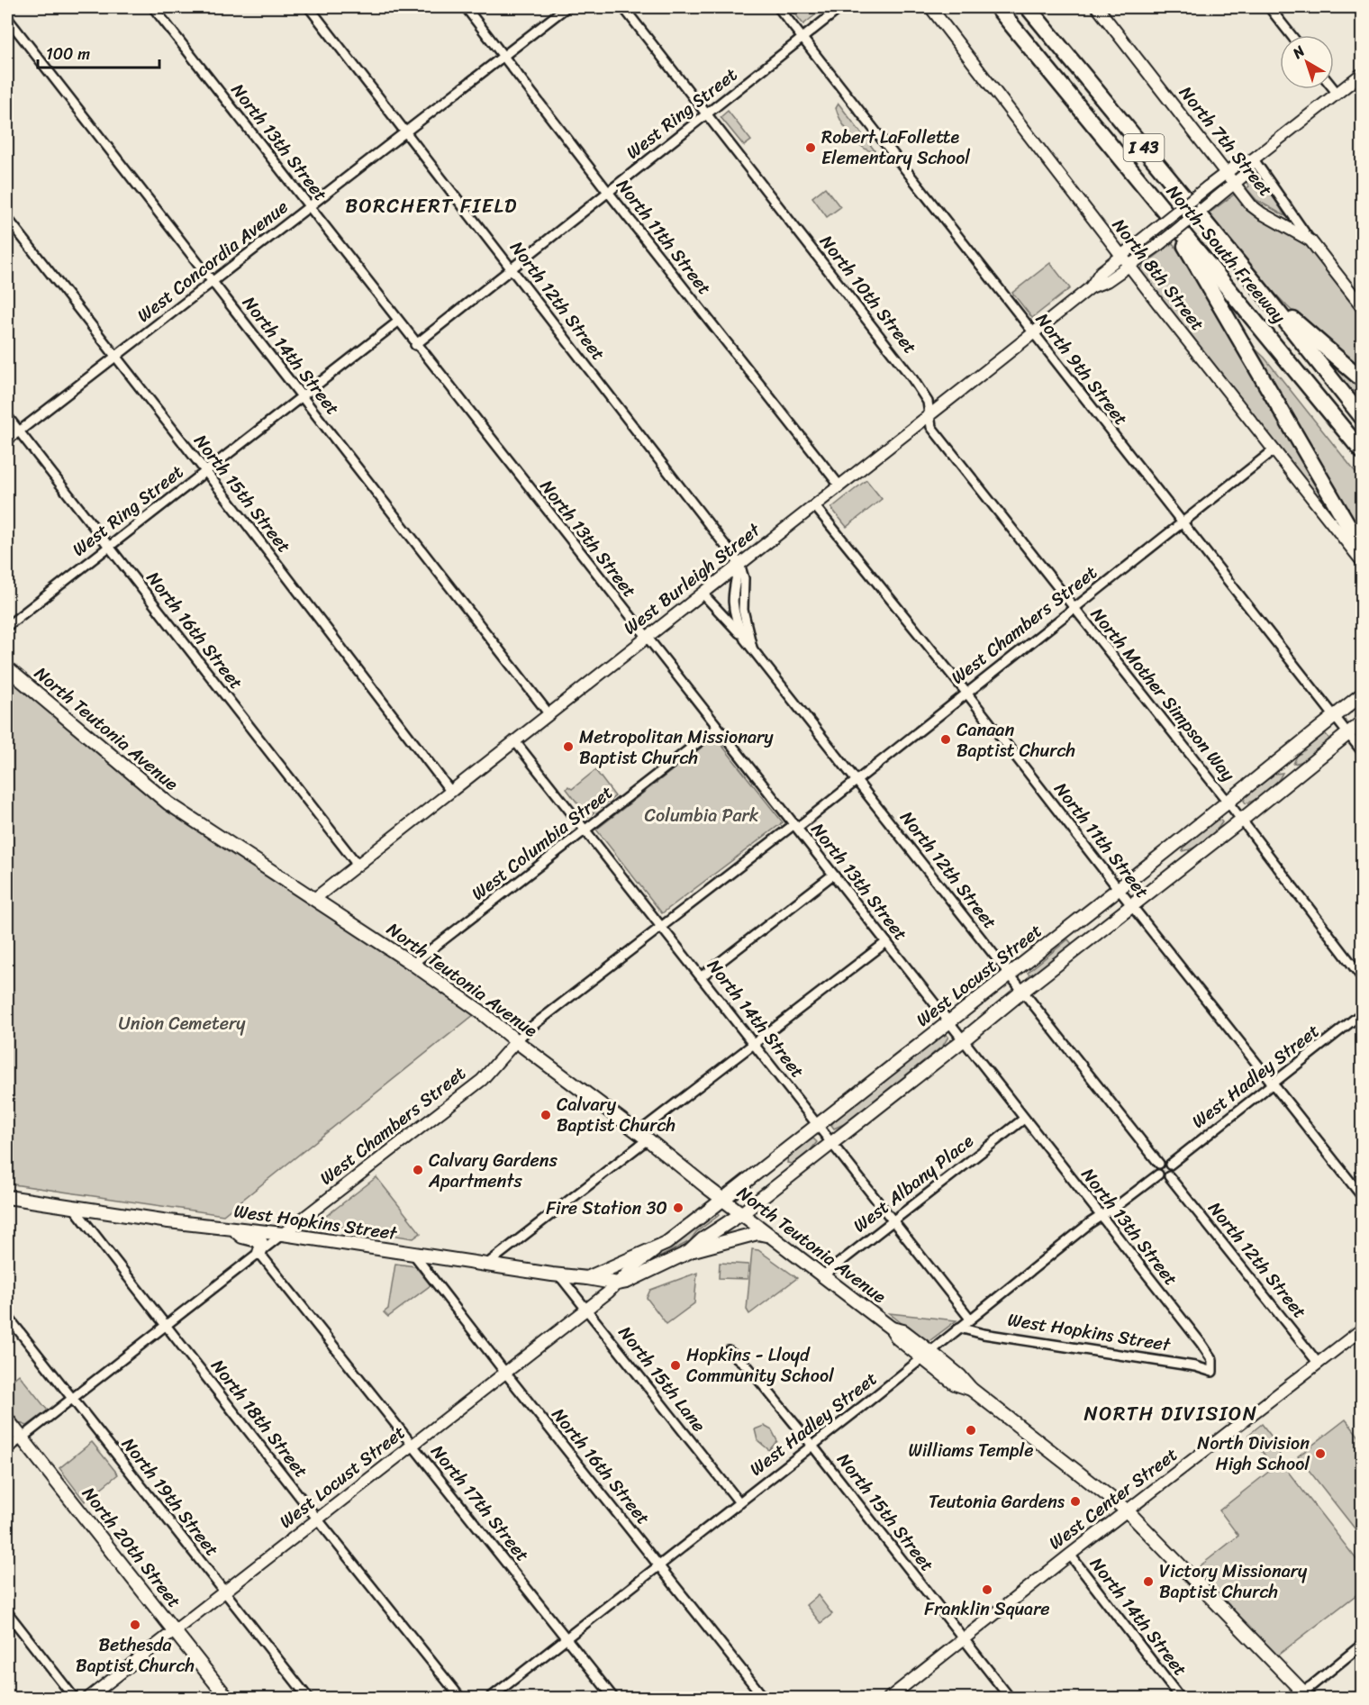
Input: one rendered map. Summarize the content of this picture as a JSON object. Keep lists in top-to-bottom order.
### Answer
{
  "streets": {
    "highway": ["I 43", "North-South Freeway"],
    "main road": [
      "North Teutonia Avenue",
      "West Locust Street",
      "West Hopkins Street",
      "North 20th Street"
    ],
    "street": [
      "West Ring Street",
      "North 7th Street",
      "North 13th Street",
      "North 11th Street",
      "West Concordia Avenue",
      "North 8th Street",
      "North 10th Street",
      "North 12th Street",
      "North 14th Street",
      "North 9th Street",
      "North 15th Street",
      "West Burleigh Street",
      "West Chambers Street",
      "North 16th Street",
      "North Mother Simpson Way",
      "West Columbia Street",
      "West Hadley Street",
      "West Albany Place",
      "North 15th Lane",
      "North 18th Street",
      "North 19th Street",
      "West Center Street",
      "North 17th Street"
    ]
  },
  "crossings": [
    ["West Ring Street", "North 13th Street"],
    ["West Ring Street", "North 11th Street"],
    ["West Ring Street", "North 10th Street"],
    ["West Ring Street", "North 12th Street"],
    ["West Ring Street", "North 14th Street"],
    ["West Ring Street", "North 9th Street"],
    ["West Ring Street", "North 15th Street"],
    ["West Ring Street", "North 16th Street"],
    ["North 7th Street", "West Burleigh Street"],
    ["North 13th Street", "West Concordia Avenue"],
    ["North 13th Street", "West Burleigh Street"],
    ["North 13th Street", "West Chambers Street"],
    ["North 13th Street", "West Columbia Street"],
    ["North 13th Street", "West Locust Street"],
    ["North 13th Street", "West Hadley Street"],
    ["North 13th Street", "West Albany Place"],
    ["North 13th Street", "West Hopkins Street"],
    ["North 11th Street", "West Concordia Avenue"],
    ["North 11th Street", "West Burleigh Street"],
    ["North 11th Street", "West Chambers Street"],
    ["North 11th Street", "West Locust Street"],
    ["North 11th Street", "West Hadley Street"],
    ["West Concordia Avenue", "North 12th Street"],
    ["West Concordia Avenue", "North 14th Street"],
    ["West Concordia Avenue", "North 15th Street"],
    ["West Concordia Avenue", "North 16th Street"],
    ["North 8th Street", "West Burleigh Street"],
    ["North 8th Street", "West Chambers Street"],
    ["North 10th Street", "West Burleigh Street"],
    ["North 10th Street", "West Chambers Street"],
    ["North 10th Street", "North Mother Simpson Way"],
    ["North 12th Street", "West Burleigh Street"],
    ["North 12th Street", "West Chambers Street"],
    ["North 12th Street", "West Locust Street"],
    ["North 12th Street", "West Hadley Street"],
    ["North 12th Street", "West Center Street"],
    ["North 14th Street", "West Burleigh Street"],
    ["North 14th Street", "West Chambers Street"],
    ["North 14th Street", "West Columbia Street"],
    ["North 14th Street", "West Locust Street"],
    ["North 14th Street", "West Hadley Street"],
    ["North 14th Street", "West Albany Place"],
    ["North 14th Street", "West Center Street"],
    ["North 9th Street", "West Burleigh Street"],
    ["North 9th Street", "West Chambers Street"],
    ["North 9th Street", "West Locust Street"],
    ["North 15th Street", "West Burleigh Street"],
    ["North 15th Street", "West Hadley Street"],
    ["North 15th Street", "West Center Street"],
    ["West Burleigh Street", "North 16th Street"],
    ["West Burleigh Street", "North Teutonia Avenue"],
    ["West Chambers Street", "North Mother Simpson Way"],
    ["West Chambers Street", "North Teutonia Avenue"],
    ["West Chambers Street", "West Hopkins Street"],
    ["West Chambers Street", "North 18th Street"],
    ["West Chambers Street", "North 19th Street"],
    ["West Chambers Street", "North 17th Street"],
    ["West Chambers Street", "North 20th Street"],
    ["North 16th Street", "West Locust Street"],
    ["North 16th Street", "West Hadley Street"],
    ["North 16th Street", "West Hopkins Street"],
    ["North Mother Simpson Way", "West Locust Street"],
    ["North Teutonia Avenue", "West Columbia Street"],
    ["North Teutonia Avenue", "West Locust Street"],
    ["North Teutonia Avenue", "West Hadley Street"],
    ["North Teutonia Avenue", "West Albany Place"],
    ["North Teutonia Avenue", "West Center Street"],
    ["West Locust Street", "West Hopkins Street"],
    ["West Locust Street", "North 15th Lane"],
    ["West Locust Street", "North 18th Street"],
    ["West Locust Street", "North 19th Street"],
    ["West Locust Street", "North 17th Street"],
    ["West Locust Street", "North 20th Street"],
    ["West Hadley Street", "West Hopkins Street"],
    ["West Hadley Street", "North 15th Lane"],
    ["West Hadley Street", "North 17th Street"],
    ["West Hopkins Street", "North 15th Lane"],
    ["West Hopkins Street", "North 18th Street"]
  ],
  "districts": ["BORCHERT FIELD", "NORTH DIVISION"],
  "parks": ["Columbia Park", "Union Cemetery"],
  "places": [
    "Robert LaFollette Elementary School",
    "Canaan Baptist Church",
    "Metropolitan Missionary Baptist Church",
    "Calvary Baptist Church",
    "Calvary Gardens Apartments",
    "Fire Station 30",
    "Hopkins - Lloyd Community School",
    "Williams Temple",
    "North Division High School",
    "Teutonia Gardens",
    "Victory Missionary Baptist Church",
    "Franklin Square",
    "Bethesda Baptist Church"
  ],
  "scale_bar": "100 m",
  "north": "top left"
}
